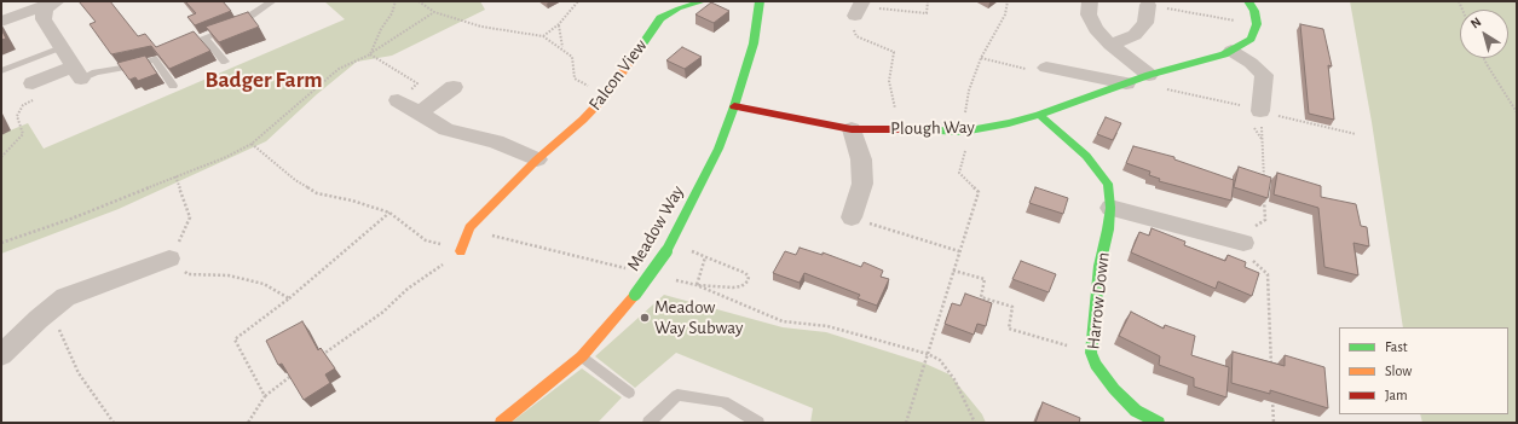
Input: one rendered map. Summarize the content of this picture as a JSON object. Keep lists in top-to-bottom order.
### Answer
{
  "streets": {
    "street": [
      "Falcon View",
      "Plough Way",
      "Meadow Way",
      "Harrow Down"
    ]
  },
  "crossings": [
    ["Plough Way", "Meadow Way"],
    ["Plough Way", "Harrow Down"]
  ],
  "districts": ["Badger Farm"],
  "places": ["Meadow Way Subway"],
  "legend": ["Fast", "Slow", "Jam"],
  "north": "top left"
}
